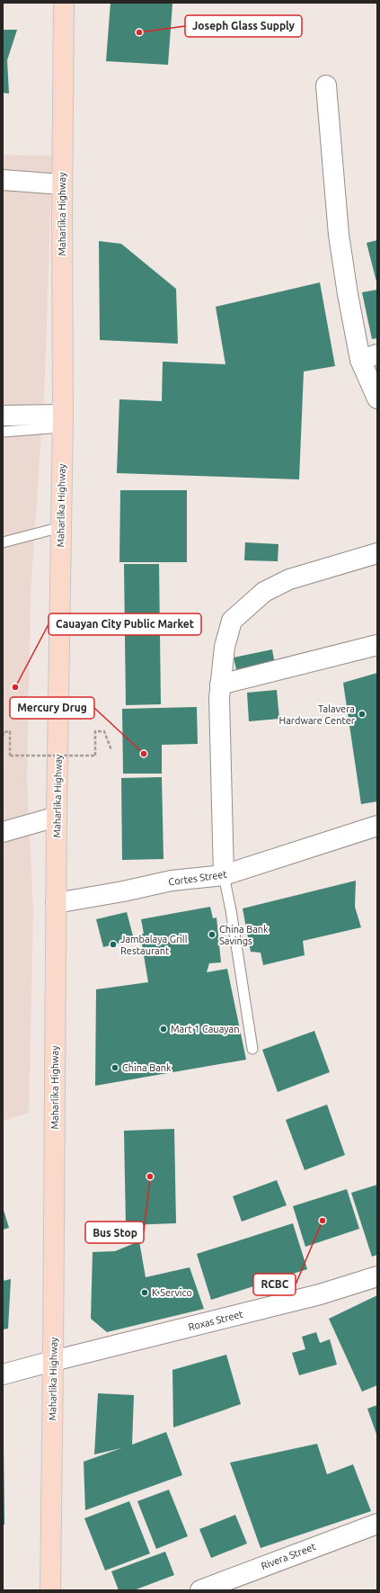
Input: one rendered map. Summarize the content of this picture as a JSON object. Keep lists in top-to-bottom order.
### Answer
{
  "streets": {
    "main road": ["Maharlika Highway"],
    "street": ["Cortes Street", "Roxas Street", "Rivera Street"]
  },
  "crossings": [
    ["Maharlika Highway", "Cortes Street"],
    ["Maharlika Highway", "Roxas Street"]
  ],
  "places": [
    "Joseph Glass Supply",
    "Cauayan City Public Market",
    "Talavera Hardware Center",
    "Mercury Drug",
    "China Bank Savings",
    "Jambalaya Grill Restaurant",
    "Mart 1 Cauayan",
    "China Bank",
    "Bus Stop",
    "RCBC",
    "K Servico"
  ]
}
